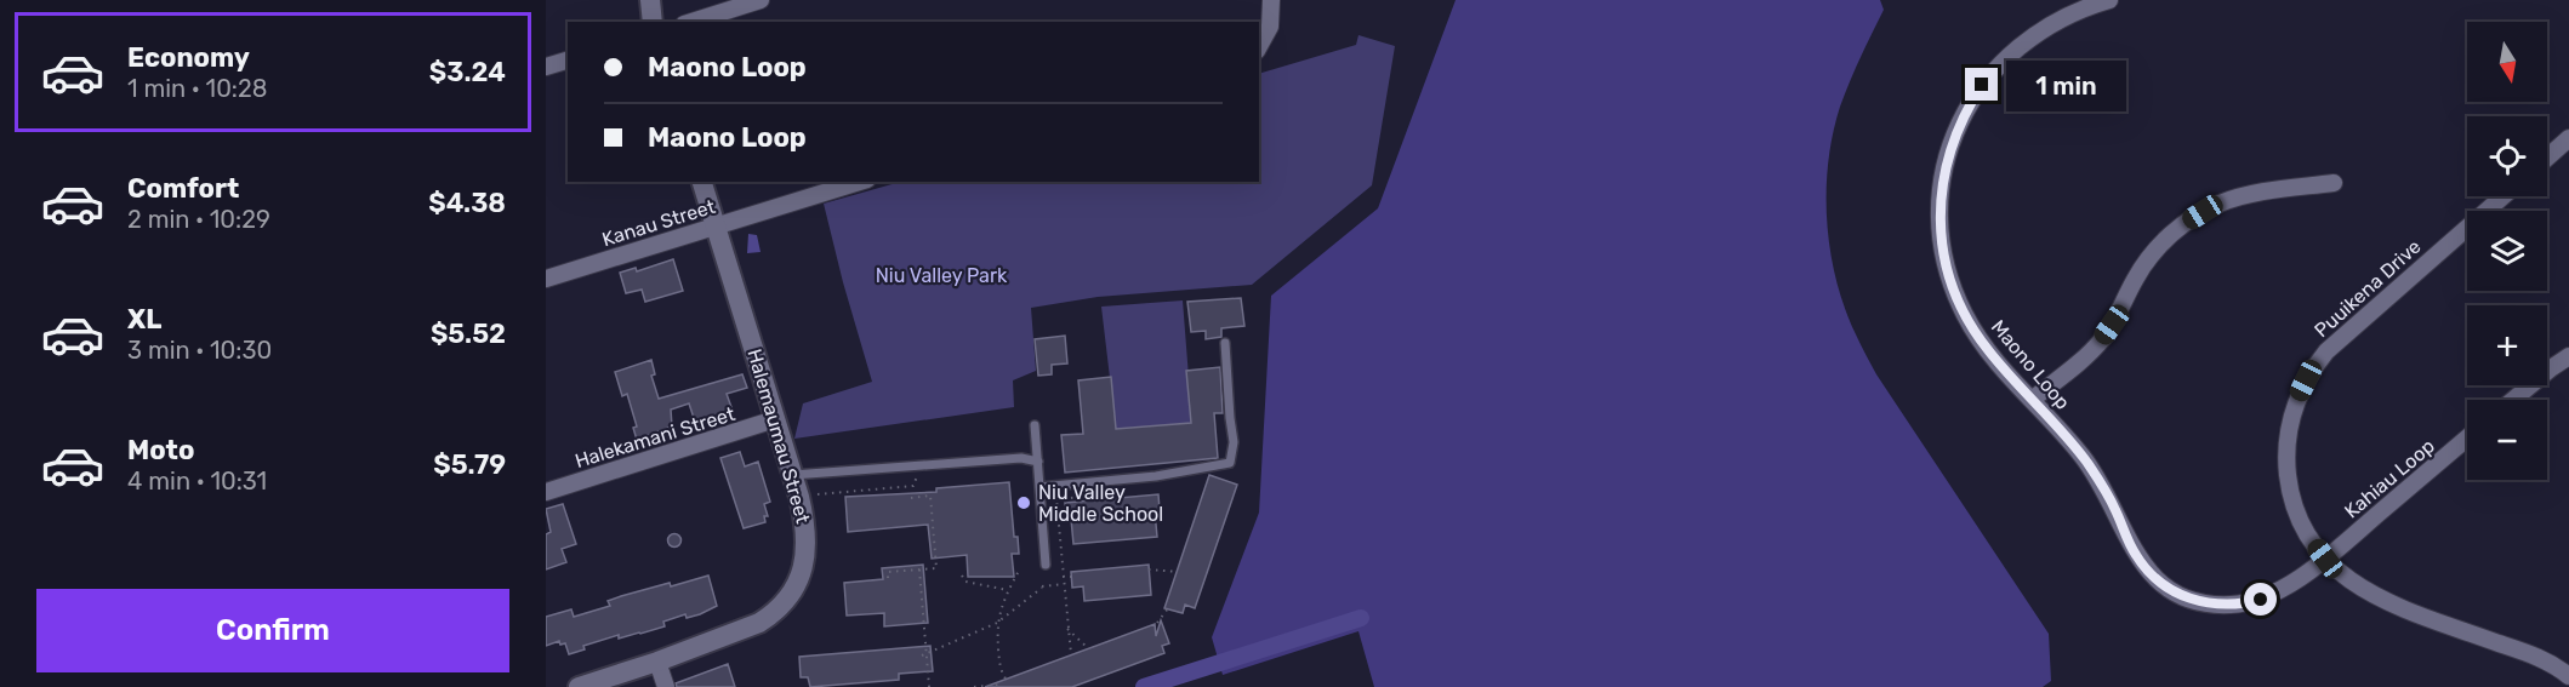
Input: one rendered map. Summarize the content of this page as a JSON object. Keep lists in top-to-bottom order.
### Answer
{
  "streets": {
    "street": [
      "Kanau Street",
      "Puuikena Drive",
      "Maono Loop",
      "Halemaumau Street",
      "Halekamani Street",
      "Kahiau Loop"
    ]
  },
  "crossings": [
    ["Kanau Street", "Halemaumau Street"],
    ["Puuikena Drive", "Maono Loop"],
    ["Puuikena Drive", "Kahiau Loop"],
    ["Maono Loop", "Kahiau Loop"],
    ["Halemaumau Street", "Halekamani Street"]
  ],
  "parks": ["Niu Valley Park"],
  "places": ["Niu Valley Middle School"],
  "north": "bottom",
  "page": {
    "list": [
      {
        "name": "Economy",
        "note": "1 min · 10:28",
        "value": "$3.24"
      },
      {
        "name": "Comfort",
        "note": "2 min · 10:29",
        "value": "$4.38"
      },
      {
        "name": "XL",
        "note": "3 min · 10:30",
        "value": "$5.52"
      },
      {
        "name": "Moto",
        "note": "4 min · 10:31",
        "value": "$5.79"
      }
    ],
    "map_buttons": ["+", "−"],
    "banner": ["Maono Loop", "Maono Loop"],
    "bubble": "1 min",
    "buttons": "Confirm"
  }
}
